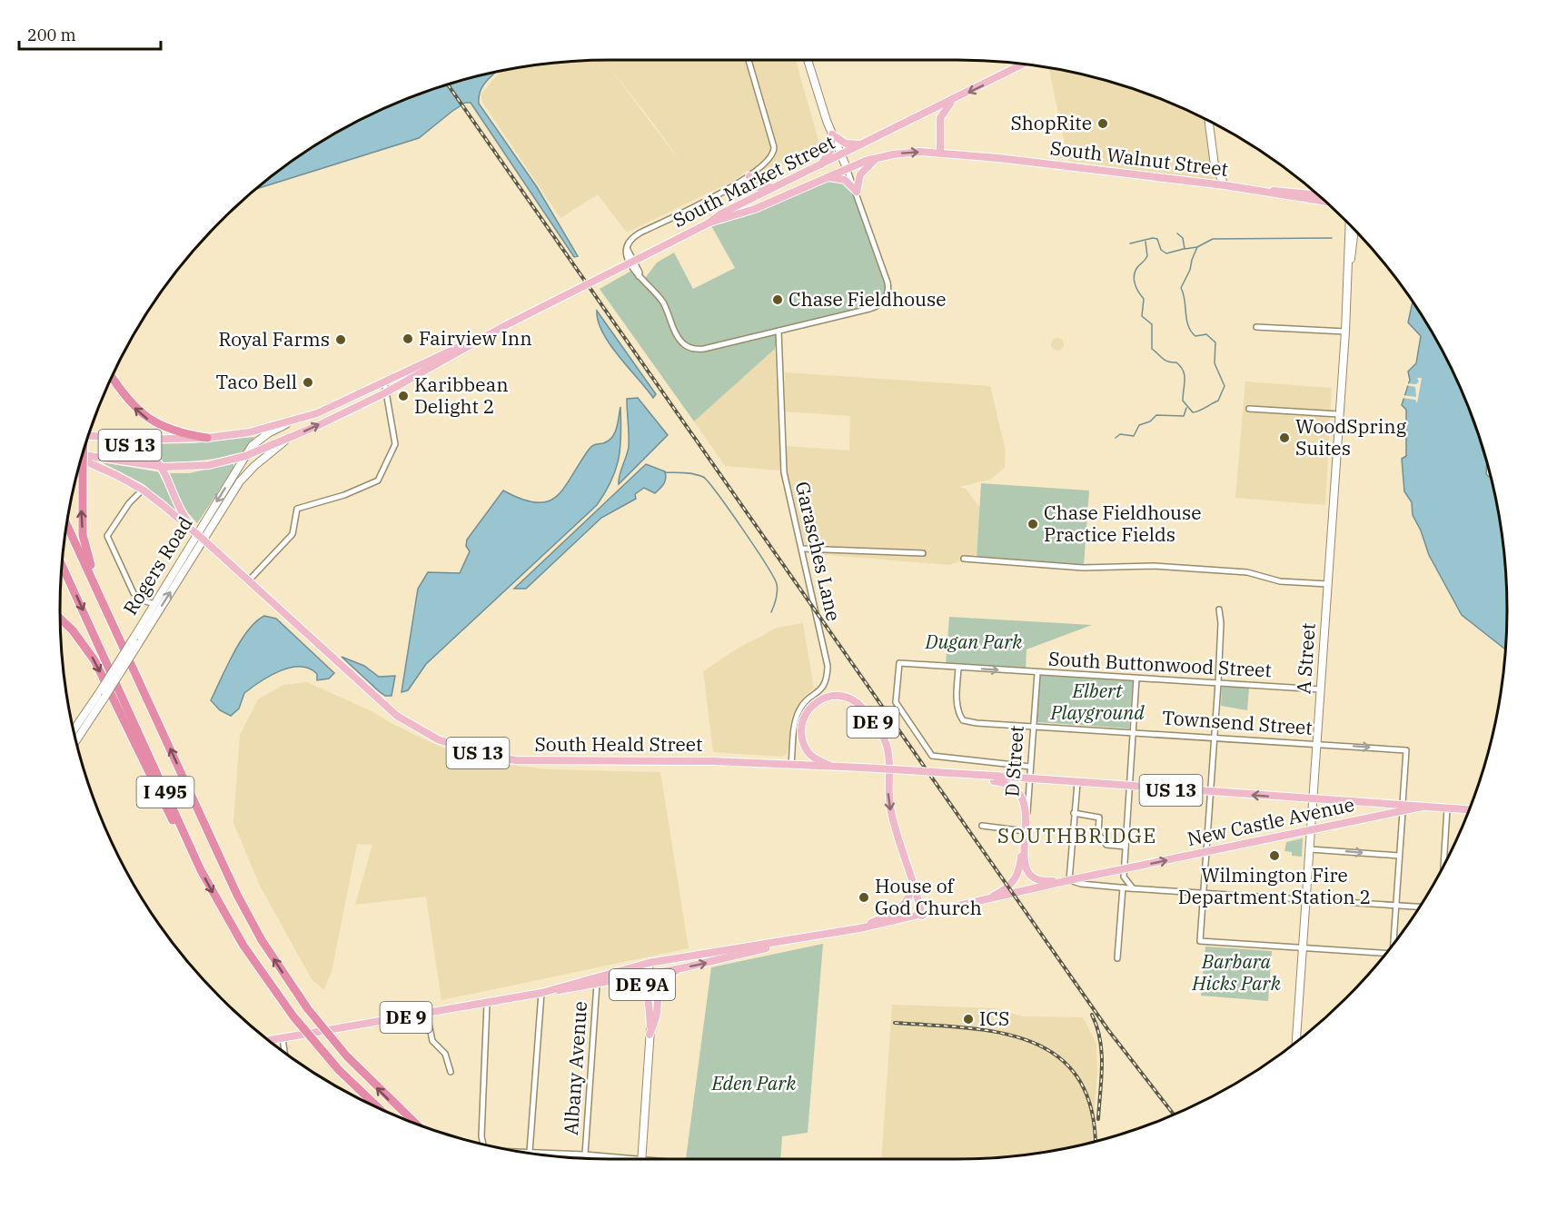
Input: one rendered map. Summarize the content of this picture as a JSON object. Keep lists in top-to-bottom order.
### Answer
{
  "streets": {
    "highway": ["I 495"],
    "main road": [
      "South Walnut Street",
      "South Market Street",
      "US 13",
      "DE 9",
      "South Heald Street",
      "D Street",
      "New Castle Avenue",
      "DE 9A"
    ],
    "street": [
      "Garasches Lane",
      "Rogers Road",
      "A Street",
      "South Buttonwood Street",
      "Townsend Street",
      "Albany Avenue"
    ]
  },
  "crossings": [
    ["South Walnut Street", "South Market Street"],
    ["South Market Street", "Garasches Lane"],
    ["South Market Street", "Rogers Road"],
    ["South Market Street", "South Heald Street"],
    ["Garasches Lane", "South Heald Street"],
    ["Rogers Road", "South Heald Street"],
    ["A Street", "South Buttonwood Street"],
    ["A Street", "Townsend Street"],
    ["A Street", "South Heald Street"],
    ["A Street", "New Castle Avenue"],
    ["South Buttonwood Street", "Townsend Street"],
    ["South Buttonwood Street", "D Street"],
    ["DE 9", "South Heald Street"],
    ["DE 9", "New Castle Avenue"],
    ["Townsend Street", "South Heald Street"],
    ["Townsend Street", "D Street"],
    ["Townsend Street", "New Castle Avenue"],
    ["South Heald Street", "D Street"],
    ["South Heald Street", "New Castle Avenue"],
    ["D Street", "New Castle Avenue"],
    ["New Castle Avenue", "DE 9A"],
    ["New Castle Avenue", "Albany Avenue"],
    ["DE 9A", "Albany Avenue"]
  ],
  "districts": ["SOUTHBRIDGE"],
  "parks": [
    "Dugan Park",
    "Elbert Playground",
    "Barbara Hicks Park",
    "Eden Park"
  ],
  "places": [
    "ShopRite",
    "Chase Fieldhouse",
    "Fairview Inn",
    "Royal Farms",
    "Taco Bell",
    "Karibbean Delight 2",
    "WoodSpring Suites",
    "Chase Fieldhouse Practice Fields",
    "Wilmington Fire Department Station 2",
    "House of God Church",
    "ICS"
  ],
  "scale_bar": "200 m"
}
